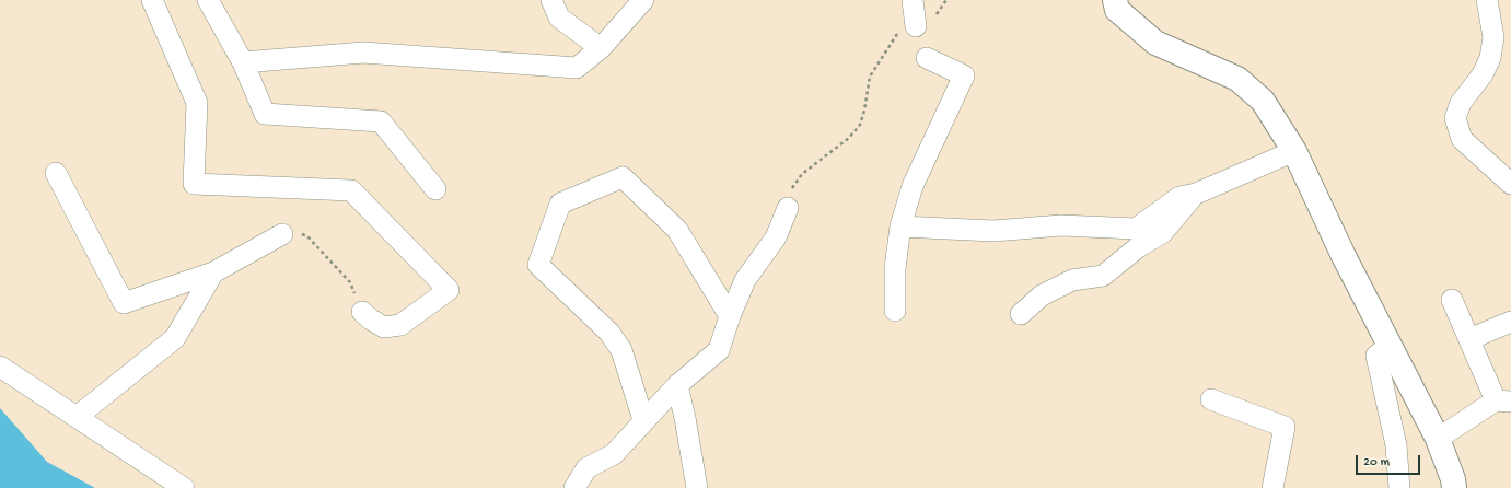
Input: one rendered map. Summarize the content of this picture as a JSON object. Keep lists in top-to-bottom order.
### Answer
{
  "scale_bar": "20 m"
}
